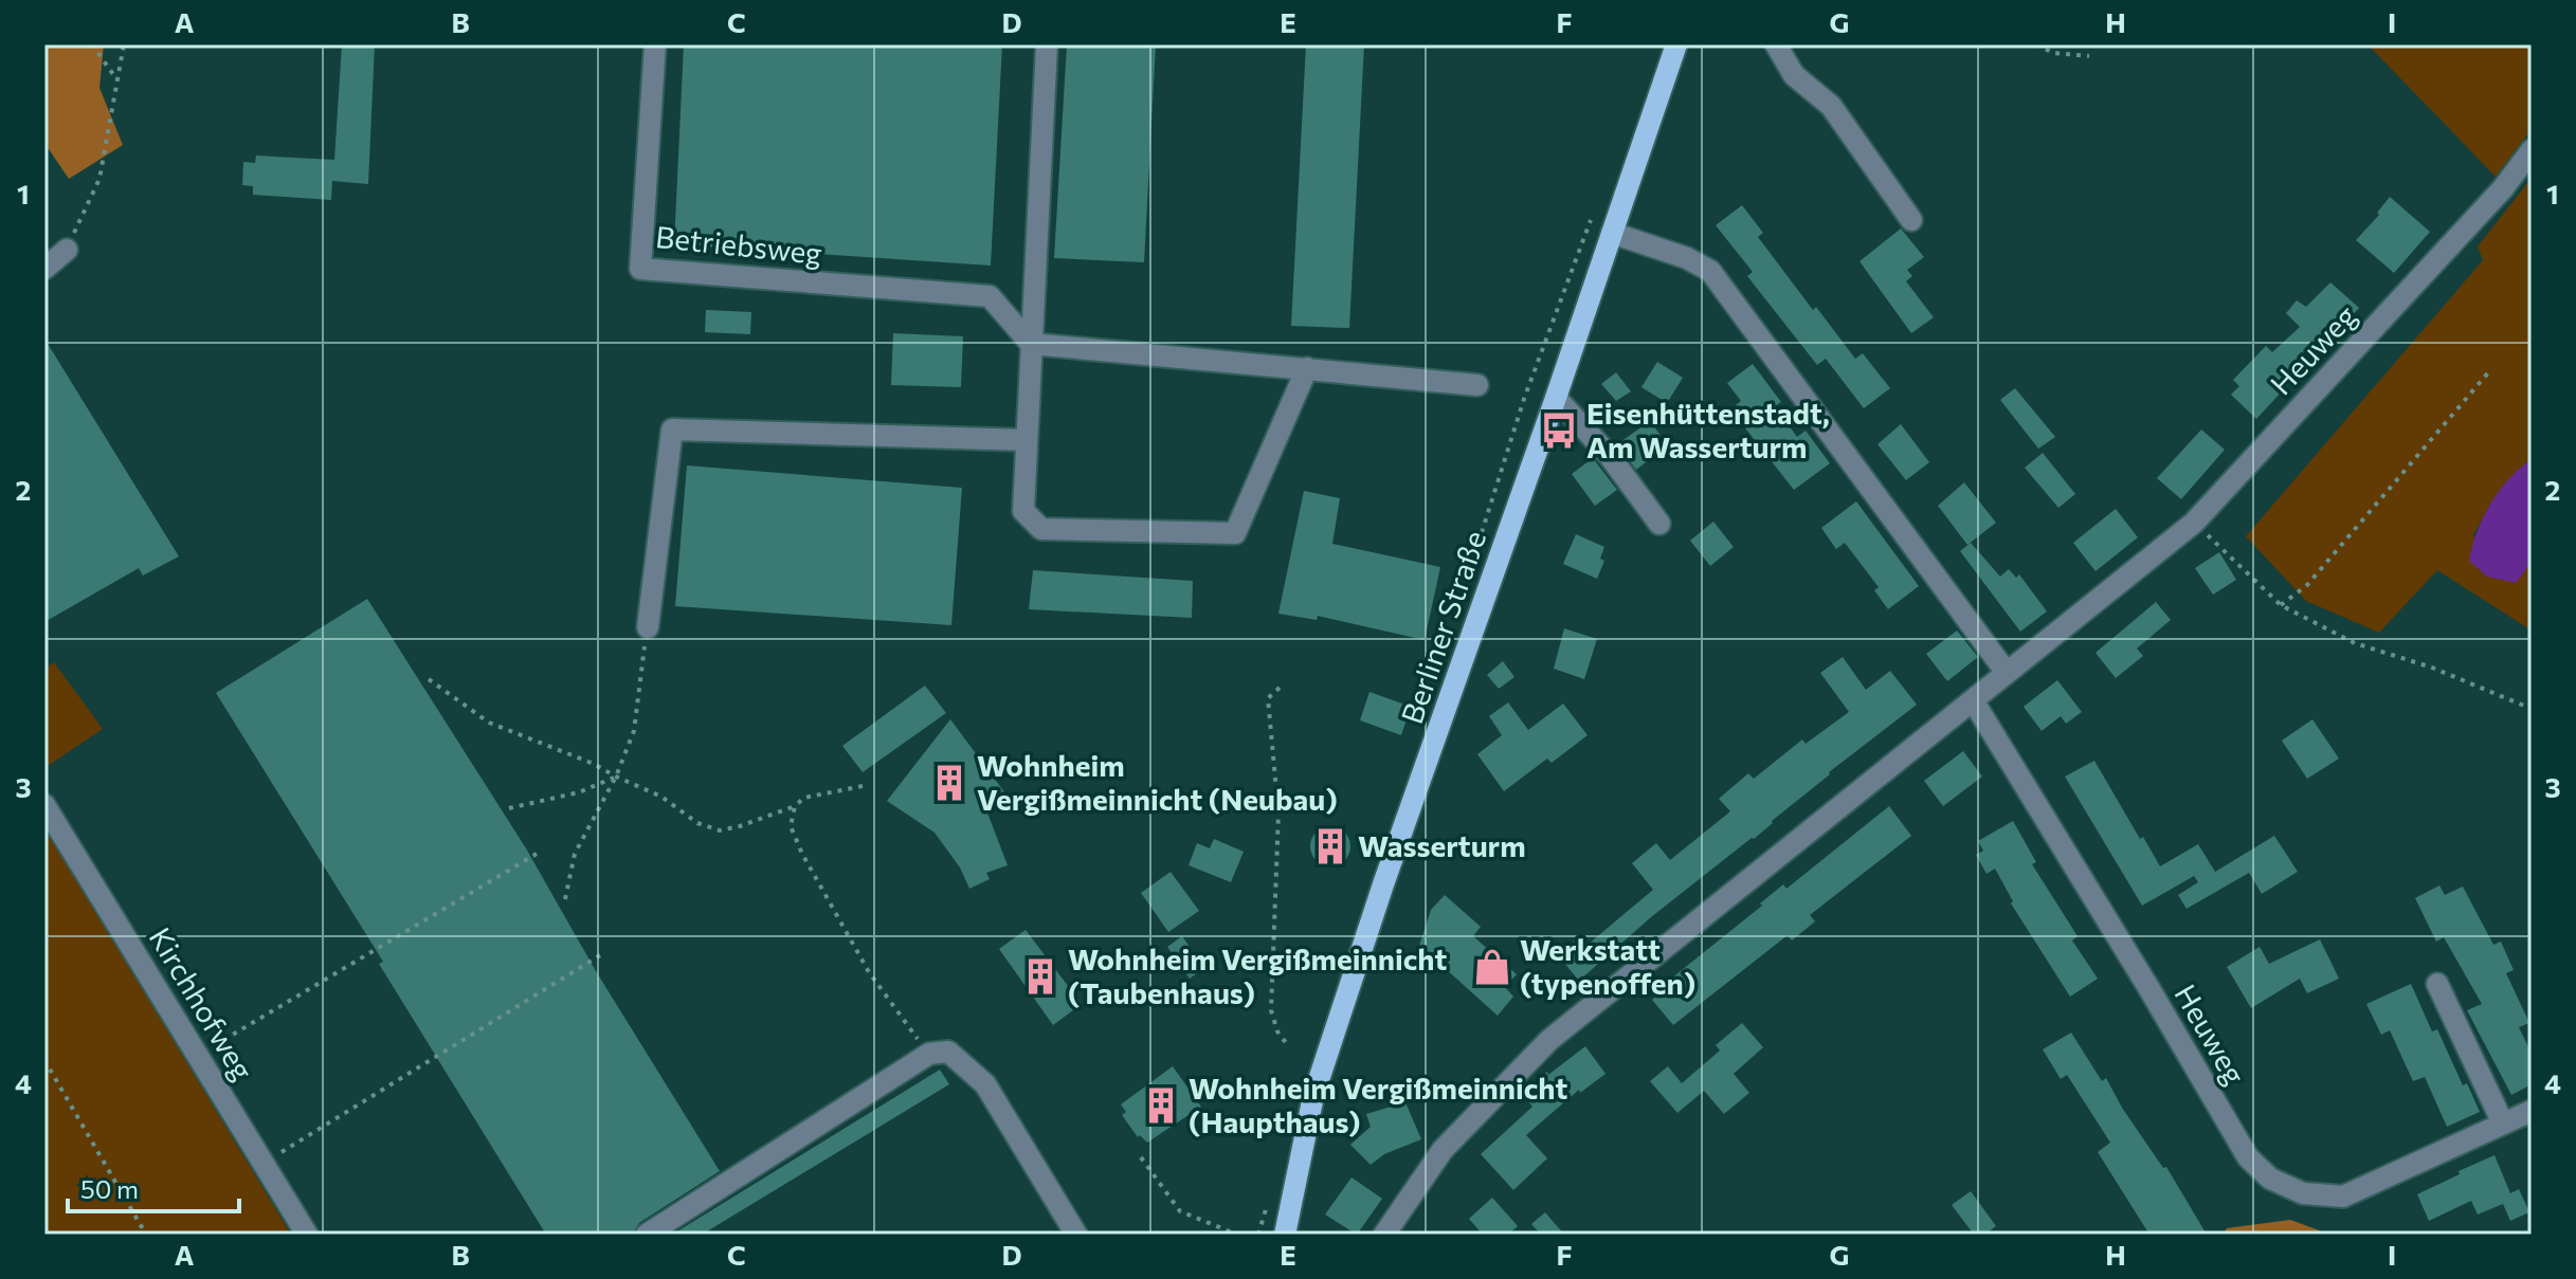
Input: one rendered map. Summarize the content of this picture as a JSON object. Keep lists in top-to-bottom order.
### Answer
{
  "streets": {
    "main road": ["Berliner Straße"],
    "street": ["Betriebsweg", "Heuweg", "Kirchhofweg"]
  },
  "places": {
    "bus stop": ["Eisenhüttenstadt, Am Wasserturm"],
    "building": [
      "Wohnheim Vergißmeinnicht (Neubau)",
      "Wasserturm",
      "Wohnheim Vergißmeinnicht (Taubenhaus)",
      "Wohnheim Vergißmeinnicht (Haupthaus)"
    ],
    "shop": ["Werkstatt (typenoffen)"]
  },
  "scale_bar": "50 m",
  "grid": {
    "columns": [
      "A",
      "B",
      "C",
      "D",
      "E",
      "F",
      "G",
      "H",
      "I"
    ],
    "rows": [
      "1",
      "2",
      "3",
      "4"
    ]
  }
}
